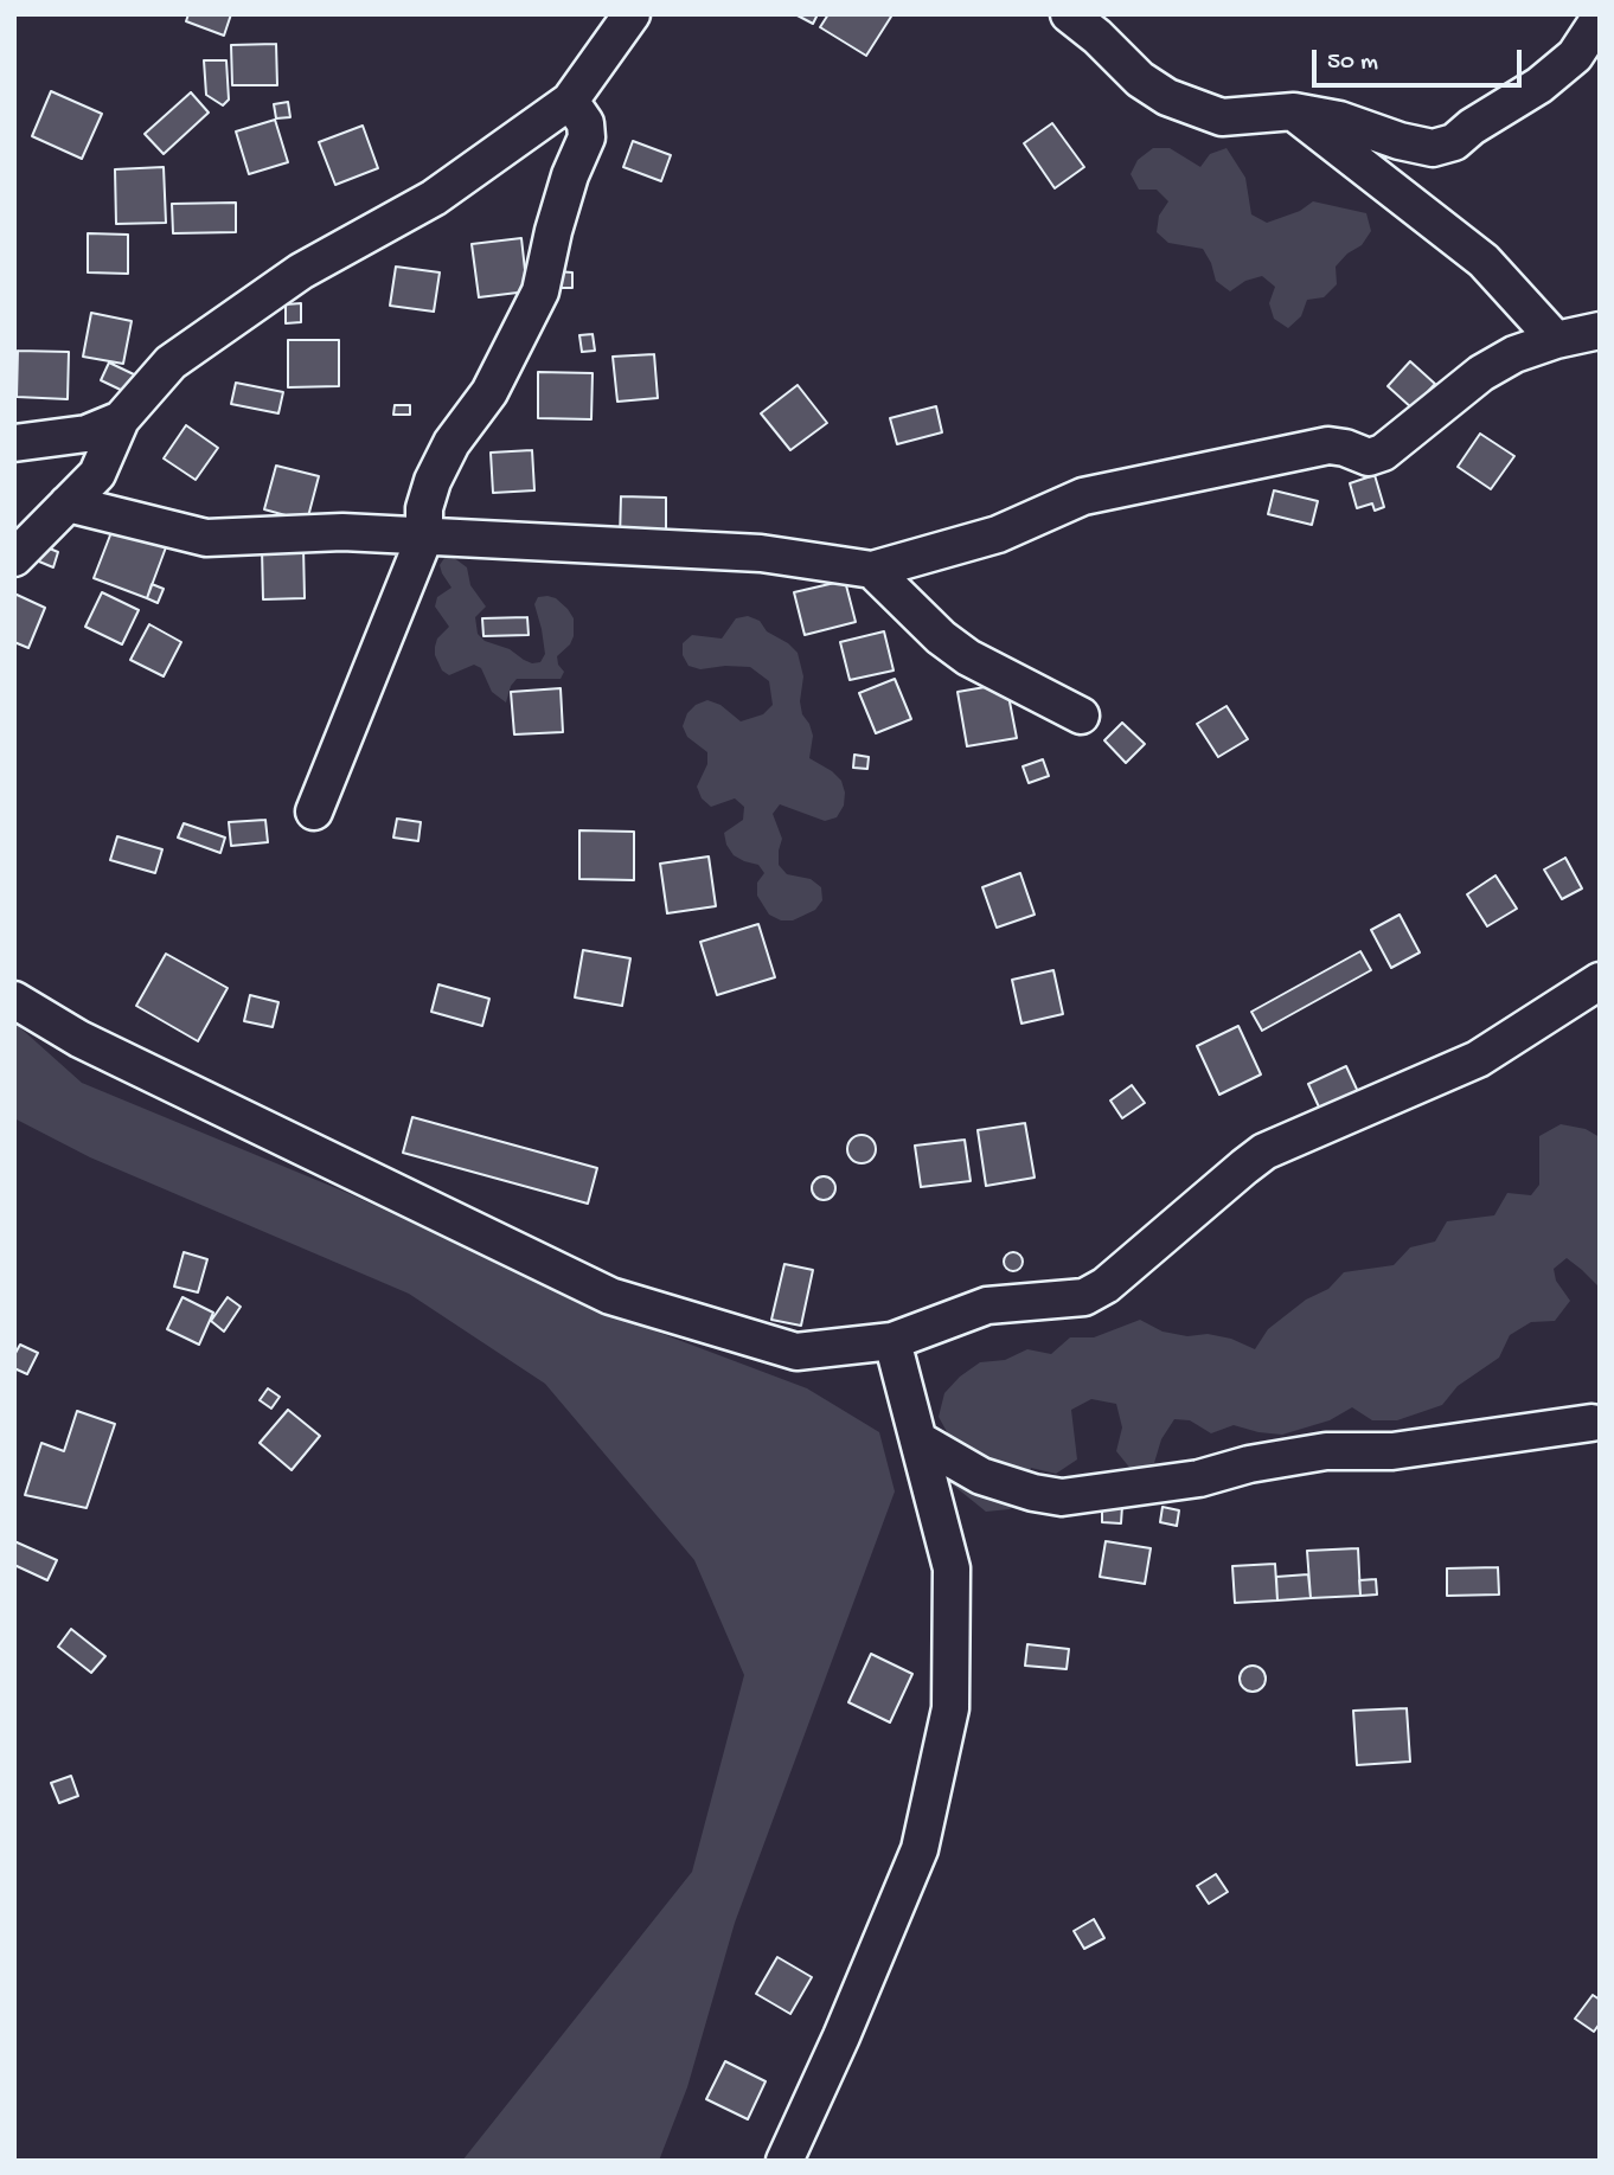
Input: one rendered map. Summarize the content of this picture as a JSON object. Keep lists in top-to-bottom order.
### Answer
{
  "scale_bar": "50 m"
}
